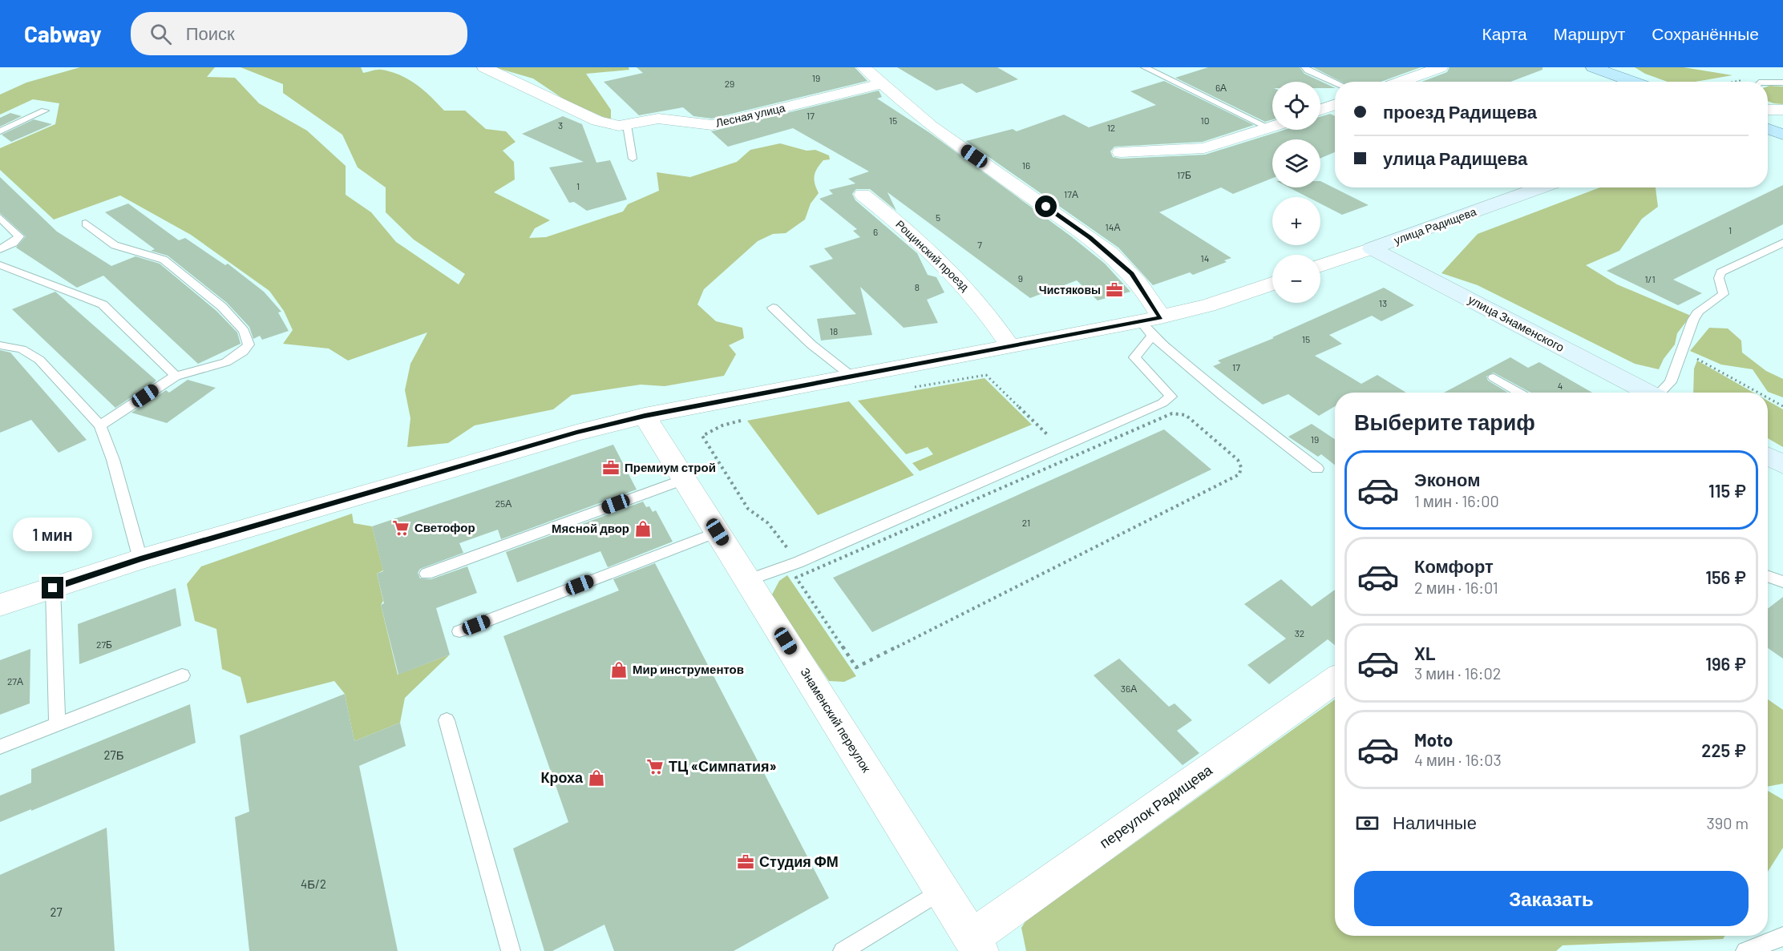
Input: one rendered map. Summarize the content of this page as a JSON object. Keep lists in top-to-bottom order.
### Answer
{
  "streets": {
    "main road": ["улица Радищева", "улица Знаменского"],
    "street": [
      "Лесная улица",
      "Рощинский проезд",
      "Знаменский переулок",
      "переулок Радищева"
    ]
  },
  "crossings": [
    ["улица Радищева", "улица Знаменского"],
    ["Знаменский переулок", "переулок Радищева"]
  ],
  "places": {
    "office": ["Чистяковы", "Премиум строй", "Студия ФМ"],
    "supermarket": ["Светофор", "ТЦ «Симпатия»"],
    "shop": ["Мясной двор", "Мир инструментов", "Кроха"]
  },
  "house_numbers": [
    "19",
    "29",
    "6А",
    "17",
    "15",
    "10",
    "3",
    "12",
    "16",
    "17Б",
    "1",
    "17А",
    "5",
    "14А",
    "1",
    "6",
    "7",
    "14",
    "9",
    "1/1",
    "8",
    "13",
    "18",
    "15",
    "17",
    "4",
    "19",
    "25А",
    "21",
    "32",
    "27Б",
    "27А",
    "36А",
    "27Б",
    "4Б/2",
    "27"
  ],
  "page": {
    "header": "Cabway",
    "search": "Поиск",
    "nav": ["Карта", "Маршрут", "Сохранённые"],
    "map_buttons": ["+", "−"],
    "banner": ["проезд Радищева", "улица Радищева"],
    "heading": "Выберите тариф",
    "list": [
      {
        "name": "Эконом",
        "note": "1 мин · 16:00",
        "value": "115 ₽"
      },
      {
        "name": "Комфорт",
        "note": "2 мин · 16:01",
        "value": "156 ₽"
      },
      {
        "name": "XL",
        "note": "3 мин · 16:02",
        "value": "196 ₽"
      },
      {
        "name": "Moto",
        "note": "4 мин · 16:03",
        "value": "225 ₽"
      }
    ],
    "bubble": "1 мин",
    "pay": ["Наличные", "390 m"],
    "buttons": "Заказать"
  }
}
